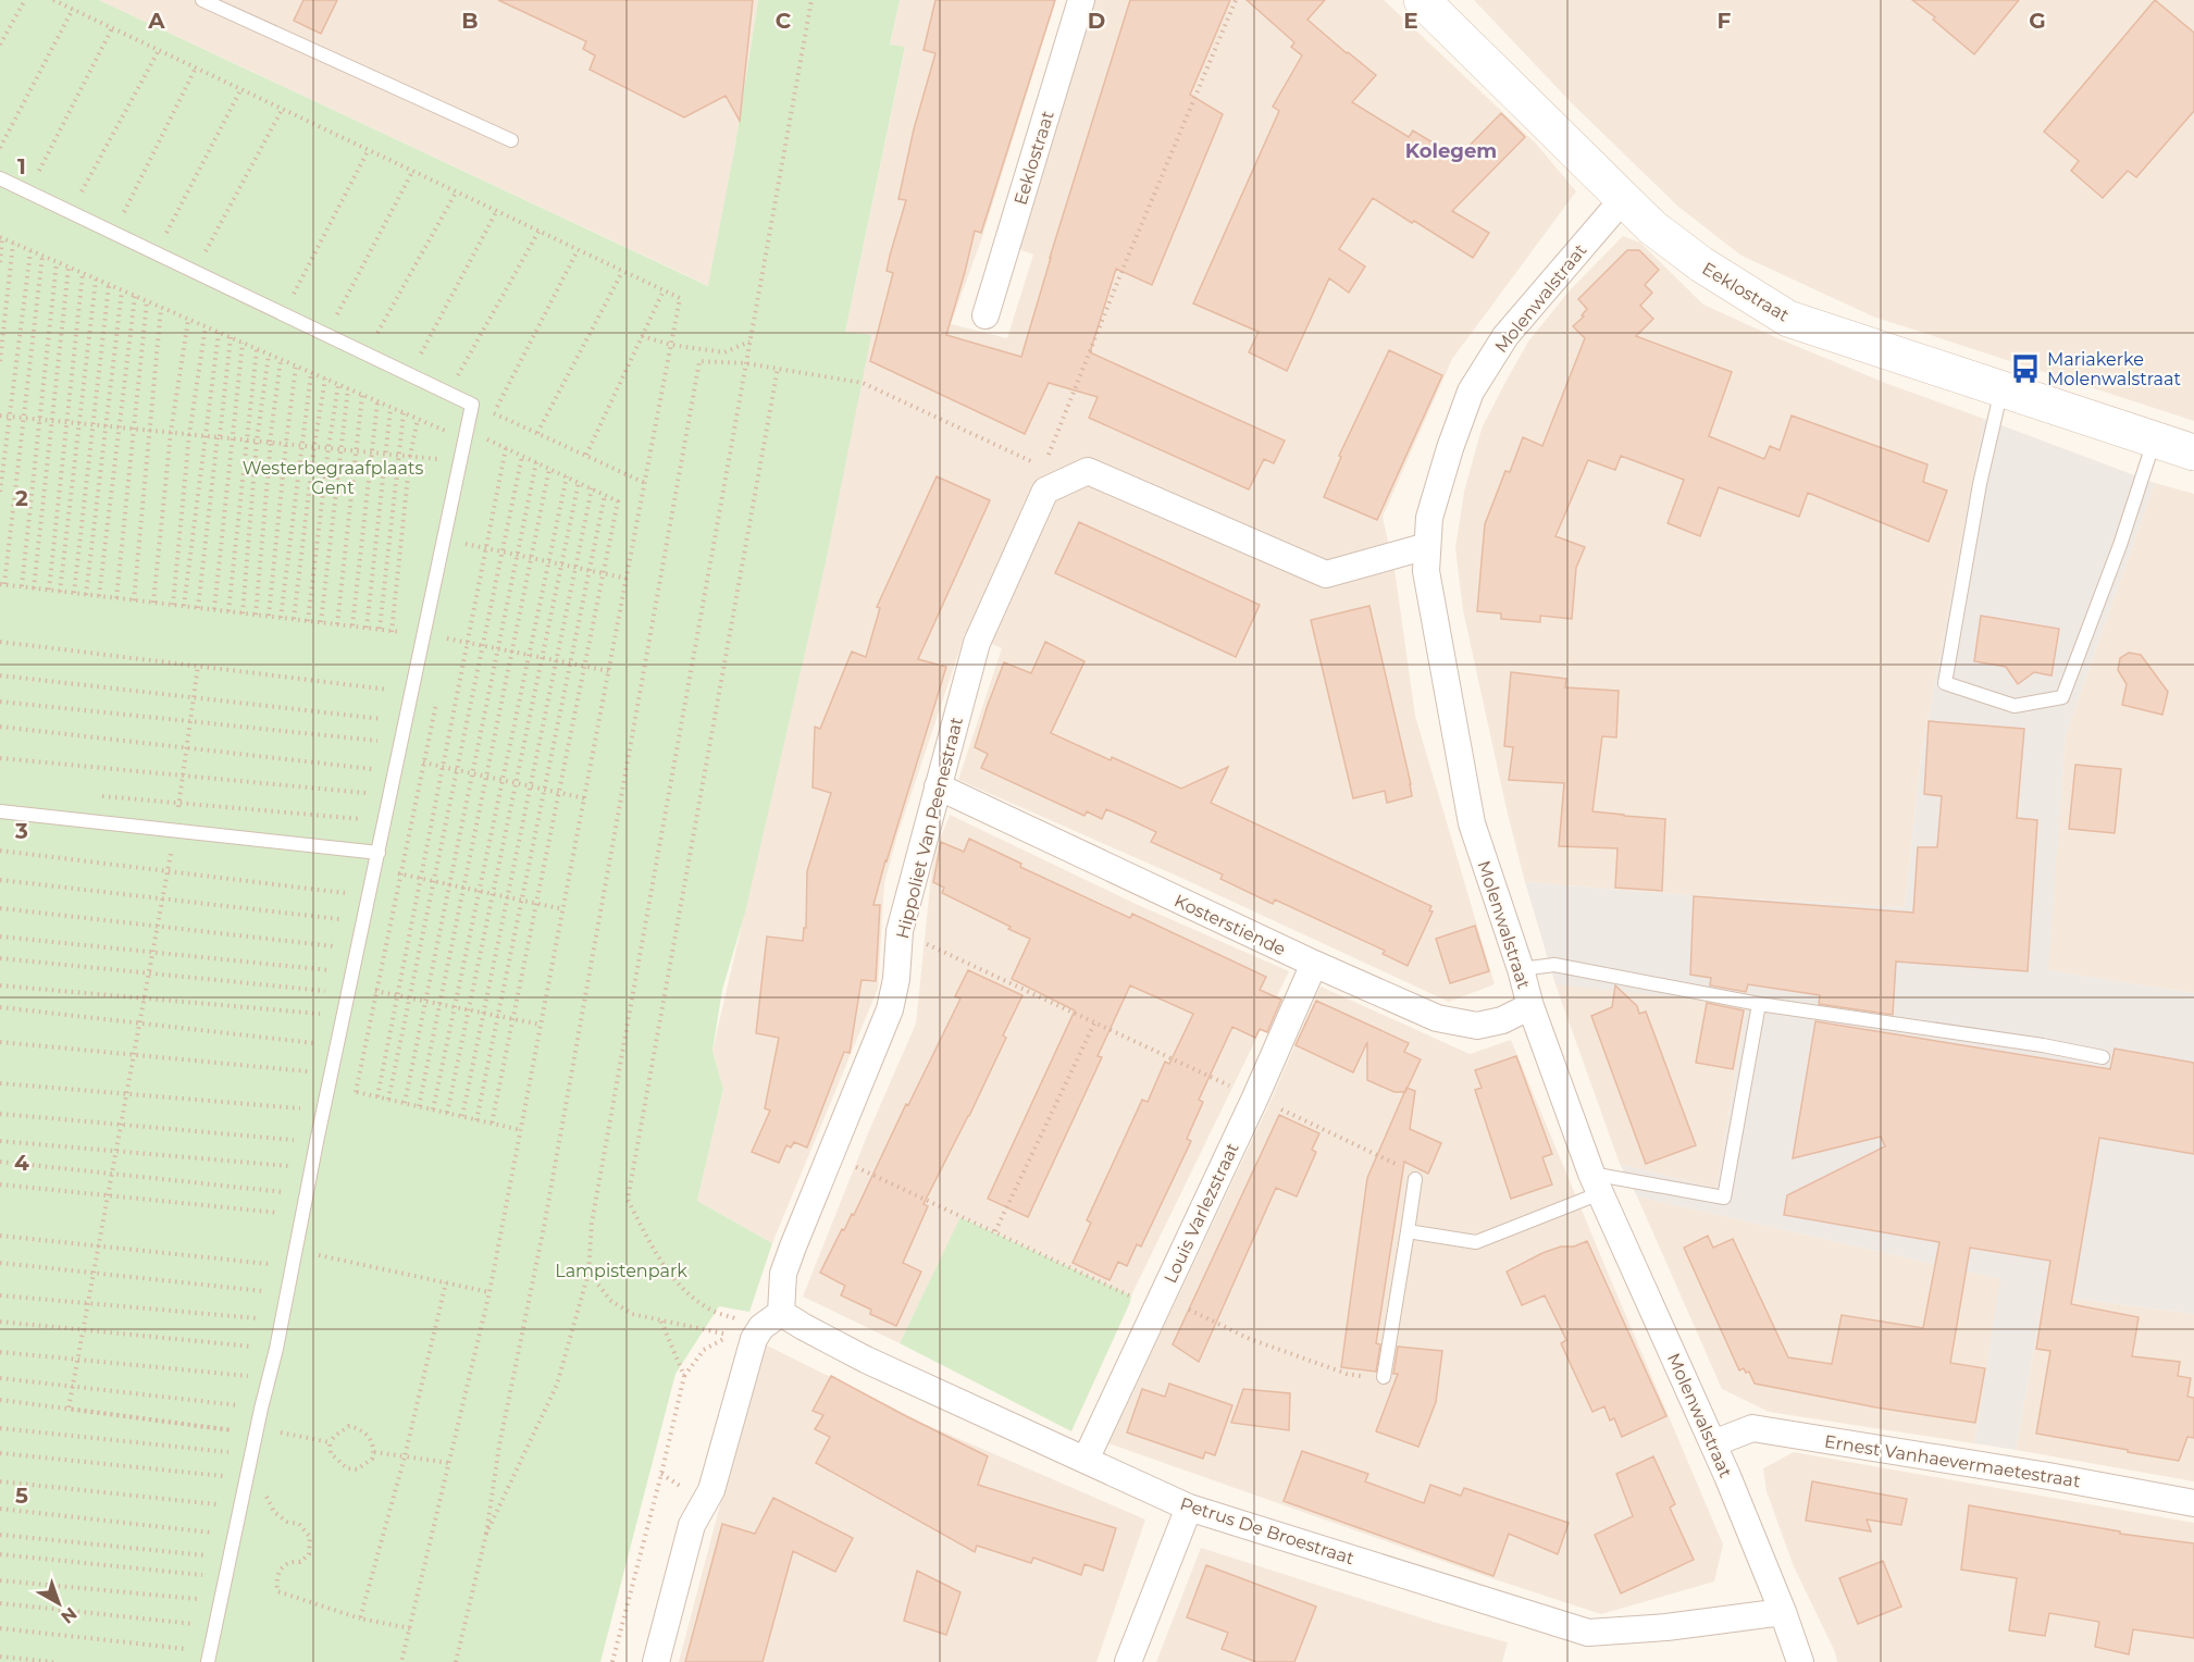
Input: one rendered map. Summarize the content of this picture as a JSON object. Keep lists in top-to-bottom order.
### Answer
{
  "streets": {
    "street": [
      "Eeklostraat",
      "Molenwalstraat",
      "Hippoliet Van Peenestraat",
      "Kosterstiende",
      "Louis Varlezstraat",
      "Ernest Vanhaevermaetestraat",
      "Petrus De Broestraat"
    ]
  },
  "crossings": [
    ["Eeklostraat", "Molenwalstraat"],
    ["Molenwalstraat", "Hippoliet Van Peenestraat"],
    ["Molenwalstraat", "Kosterstiende"],
    ["Molenwalstraat", "Ernest Vanhaevermaetestraat"],
    ["Molenwalstraat", "Petrus De Broestraat"],
    ["Hippoliet Van Peenestraat", "Kosterstiende"],
    ["Hippoliet Van Peenestraat", "Petrus De Broestraat"],
    ["Kosterstiende", "Louis Varlezstraat"],
    ["Louis Varlezstraat", "Petrus De Broestraat"]
  ],
  "districts": ["Kolegem"],
  "parks": ["Westerbegraafplaats Gent", "Lampistenpark"],
  "places": {
    "bus stop": ["Mariakerke Molenwalstraat"]
  },
  "north": "bottom right",
  "grid": {
    "columns": [
      "A",
      "B",
      "C",
      "D",
      "E",
      "F",
      "G"
    ],
    "rows": [
      "1",
      "2",
      "3",
      "4",
      "5"
    ]
  }
}
